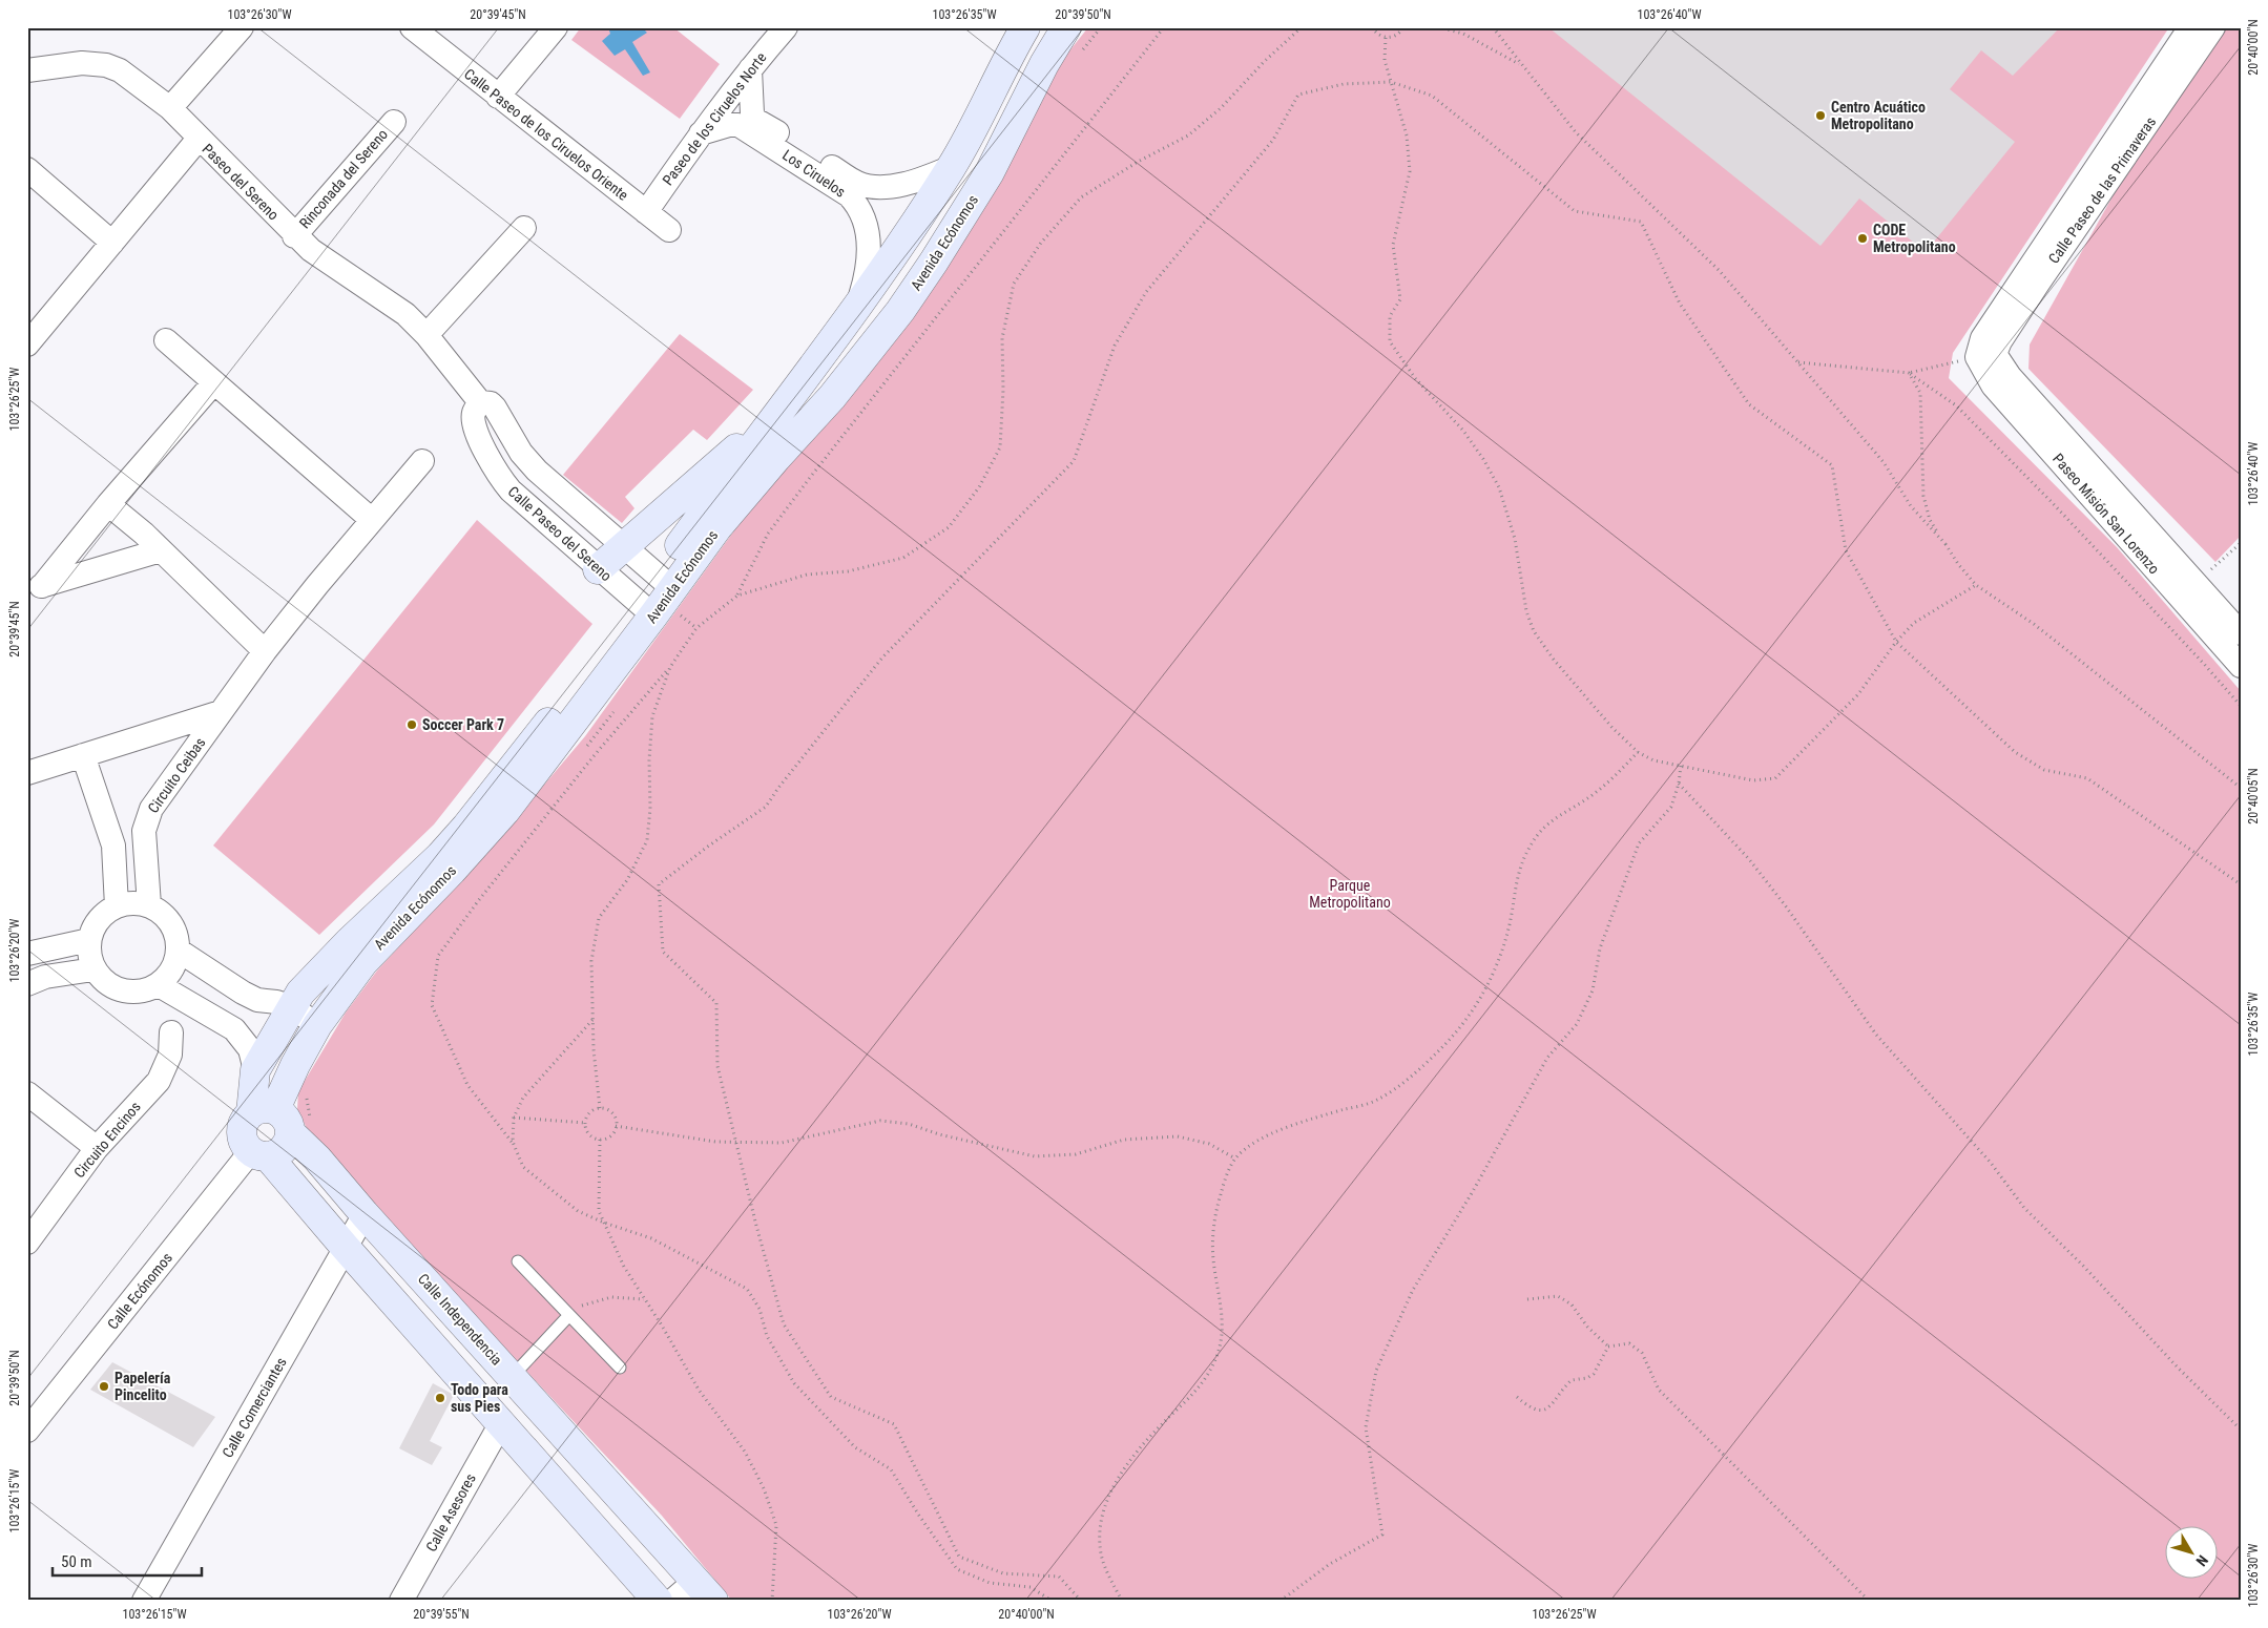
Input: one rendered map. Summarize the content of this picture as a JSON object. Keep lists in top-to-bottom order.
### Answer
{
  "streets": {
    "street": [
      "Paseo de los Ciruelos Norte",
      "Calle Paseo de los Ciruelos Oriente",
      "Los Ciruelos",
      "Rinconada del Sereno",
      "Paseo del Sereno",
      "Calle Paseo de las Primaveras",
      "Avenida Ecónomos",
      "Paseo Misión San Lorenzo",
      "Calle Paseo del Sereno",
      "Circuito Ceibas",
      "Circuito Encinos",
      "Calle Ecónomos",
      "Calle Independencia",
      "Calle Comerciantes",
      "Calle Asesores"
    ]
  },
  "crossings": [
    ["Paseo de los Ciruelos Norte", "Calle Paseo de los Ciruelos Oriente"],
    ["Paseo de los Ciruelos Norte", "Los Ciruelos"],
    ["Los Ciruelos", "Avenida Ecónomos"],
    ["Rinconada del Sereno", "Paseo del Sereno"],
    ["Paseo del Sereno", "Calle Paseo del Sereno"],
    ["Calle Paseo de las Primaveras", "Paseo Misión San Lorenzo"],
    ["Avenida Ecónomos", "Calle Paseo del Sereno"],
    ["Avenida Ecónomos", "Calle Ecónomos"],
    ["Avenida Ecónomos", "Calle Independencia"],
    ["Calle Ecónomos", "Calle Independencia"],
    ["Calle Independencia", "Calle Comerciantes"]
  ],
  "parks": ["Parque Metropolitano"],
  "places": [
    "Centro Acuático Metropolitano",
    "CODE Metropolitano",
    "Soccer Park 7",
    "Papelería Pincelito",
    "Todo para sus Pies"
  ],
  "scale_bar": "50 m",
  "north": "bottom right",
  "coordinates": [
    "103°26'30\"W",
    "20°39'45\"N",
    "103°26'35\"W",
    "20°39'50\"N",
    "103°26'40\"W",
    "20°40'00\"N",
    "103°26'25\"W",
    "20°40'05\"N",
    "103°26'20\"W",
    "103°26'15\"W",
    "20°39'55\"N"
  ]
}
